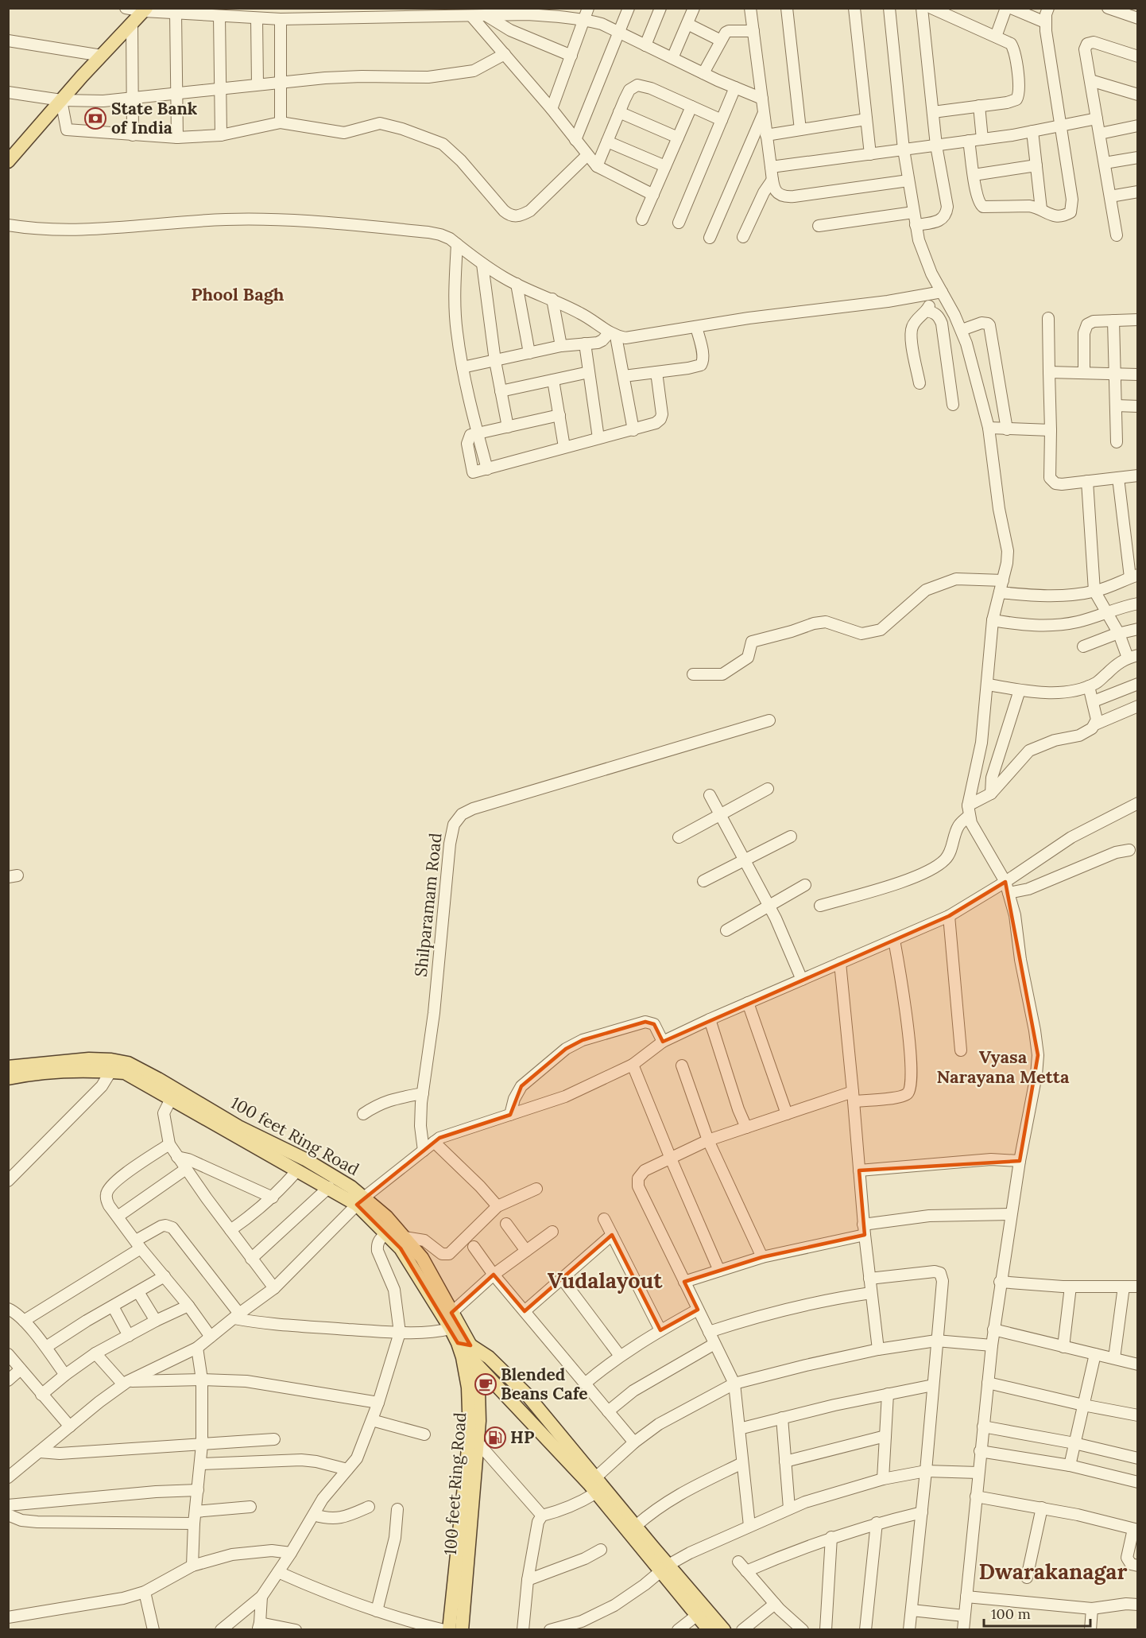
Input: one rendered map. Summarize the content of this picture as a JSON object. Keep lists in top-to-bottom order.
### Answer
{
  "streets": {
    "main road": ["100 feet Ring Road"],
    "street": ["Shilparamam Road"]
  },
  "districts": [
    "Phool Bagh",
    "Vyasa Narayana Metta",
    "Vudalayout",
    "Dwarakanagar"
  ],
  "places": {
    "bank": ["State Bank of India"],
    "cafe": ["Blended Beans Cafe"],
    "fuel station": ["HP"]
  },
  "scale_bar": "100 m"
}
